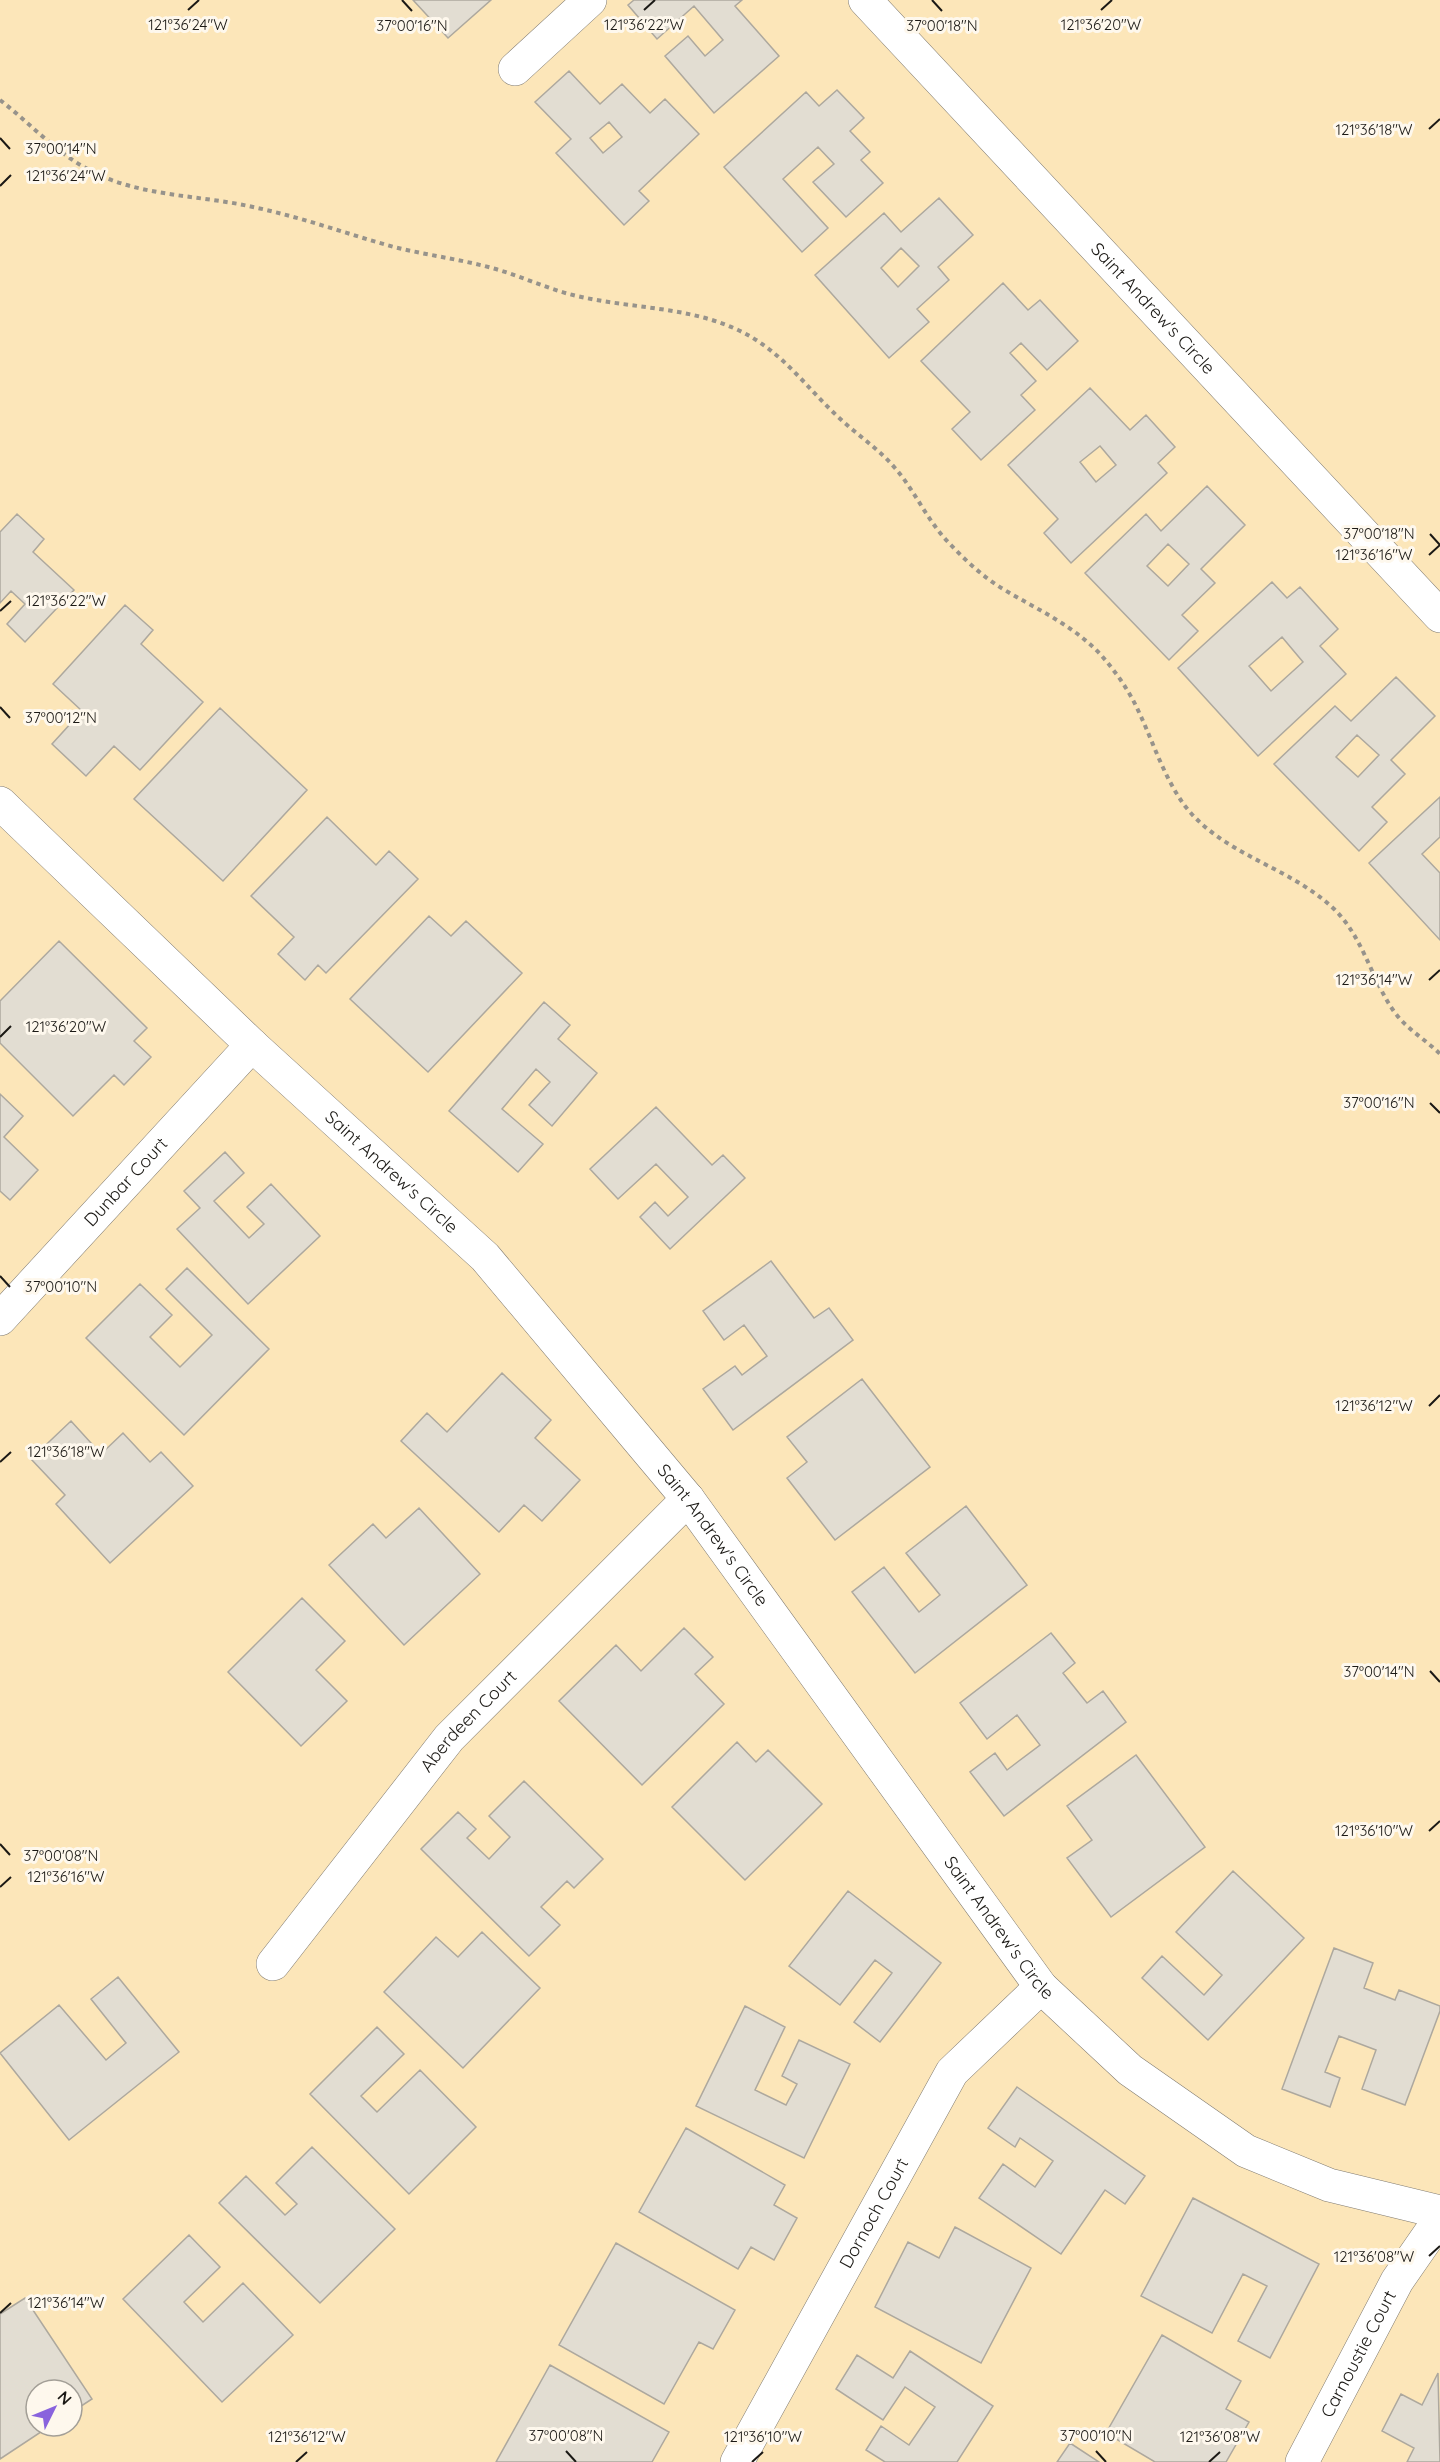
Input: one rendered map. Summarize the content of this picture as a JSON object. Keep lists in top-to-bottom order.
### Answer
{
  "streets": {
    "street": [
      "Saint Andrew's Circle",
      "Dunbar Court",
      "Aberdeen Court",
      "Dornoch Court",
      "Carnoustie Court"
    ]
  },
  "crossings": [
    ["Saint Andrew's Circle", "Dunbar Court"],
    ["Saint Andrew's Circle", "Aberdeen Court"],
    ["Saint Andrew's Circle", "Dornoch Court"]
  ],
  "north": "top right",
  "coordinates": [
    "121°36'24\"W",
    "121°36'22\"W",
    "121°36'20\"W",
    "37°00'16\"N",
    "37°00'18\"N",
    "121°36'18\"W",
    "37°00'14\"N",
    "121°36'16\"W",
    "37°00'12\"N",
    "121°36'14\"W",
    "37°00'10\"N",
    "121°36'12\"W",
    "121°36'10\"W",
    "37°00'08\"N",
    "121°36'08\"W"
  ]
}
